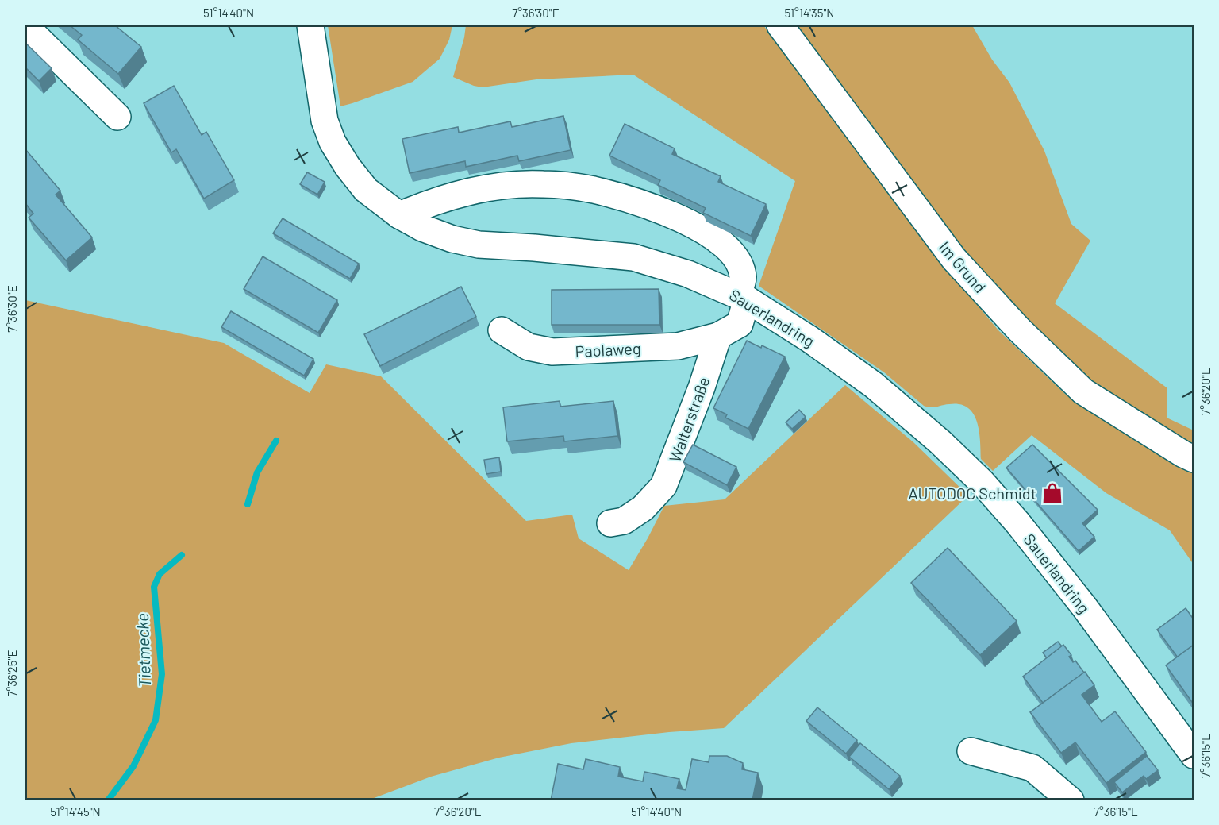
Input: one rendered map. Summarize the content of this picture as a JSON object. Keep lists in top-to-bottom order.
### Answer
{
  "streets": {
    "street": [
      "Im Grund",
      "Sauerlandring",
      "Paolaweg",
      "Walterstraße"
    ]
  },
  "crossings": [
    ["Paolaweg", "Walterstraße"]
  ],
  "water": ["Tietmecke"],
  "places": {
    "shop": ["AUTODOC Schmidt"]
  },
  "coordinates": [
    "51°14'40\"N",
    "7°36'30\"E",
    "51°14'35\"N",
    "7°36'20\"E",
    "7°36'25\"E",
    "7°36'15\"E",
    "51°14'45\"N"
  ]
}
